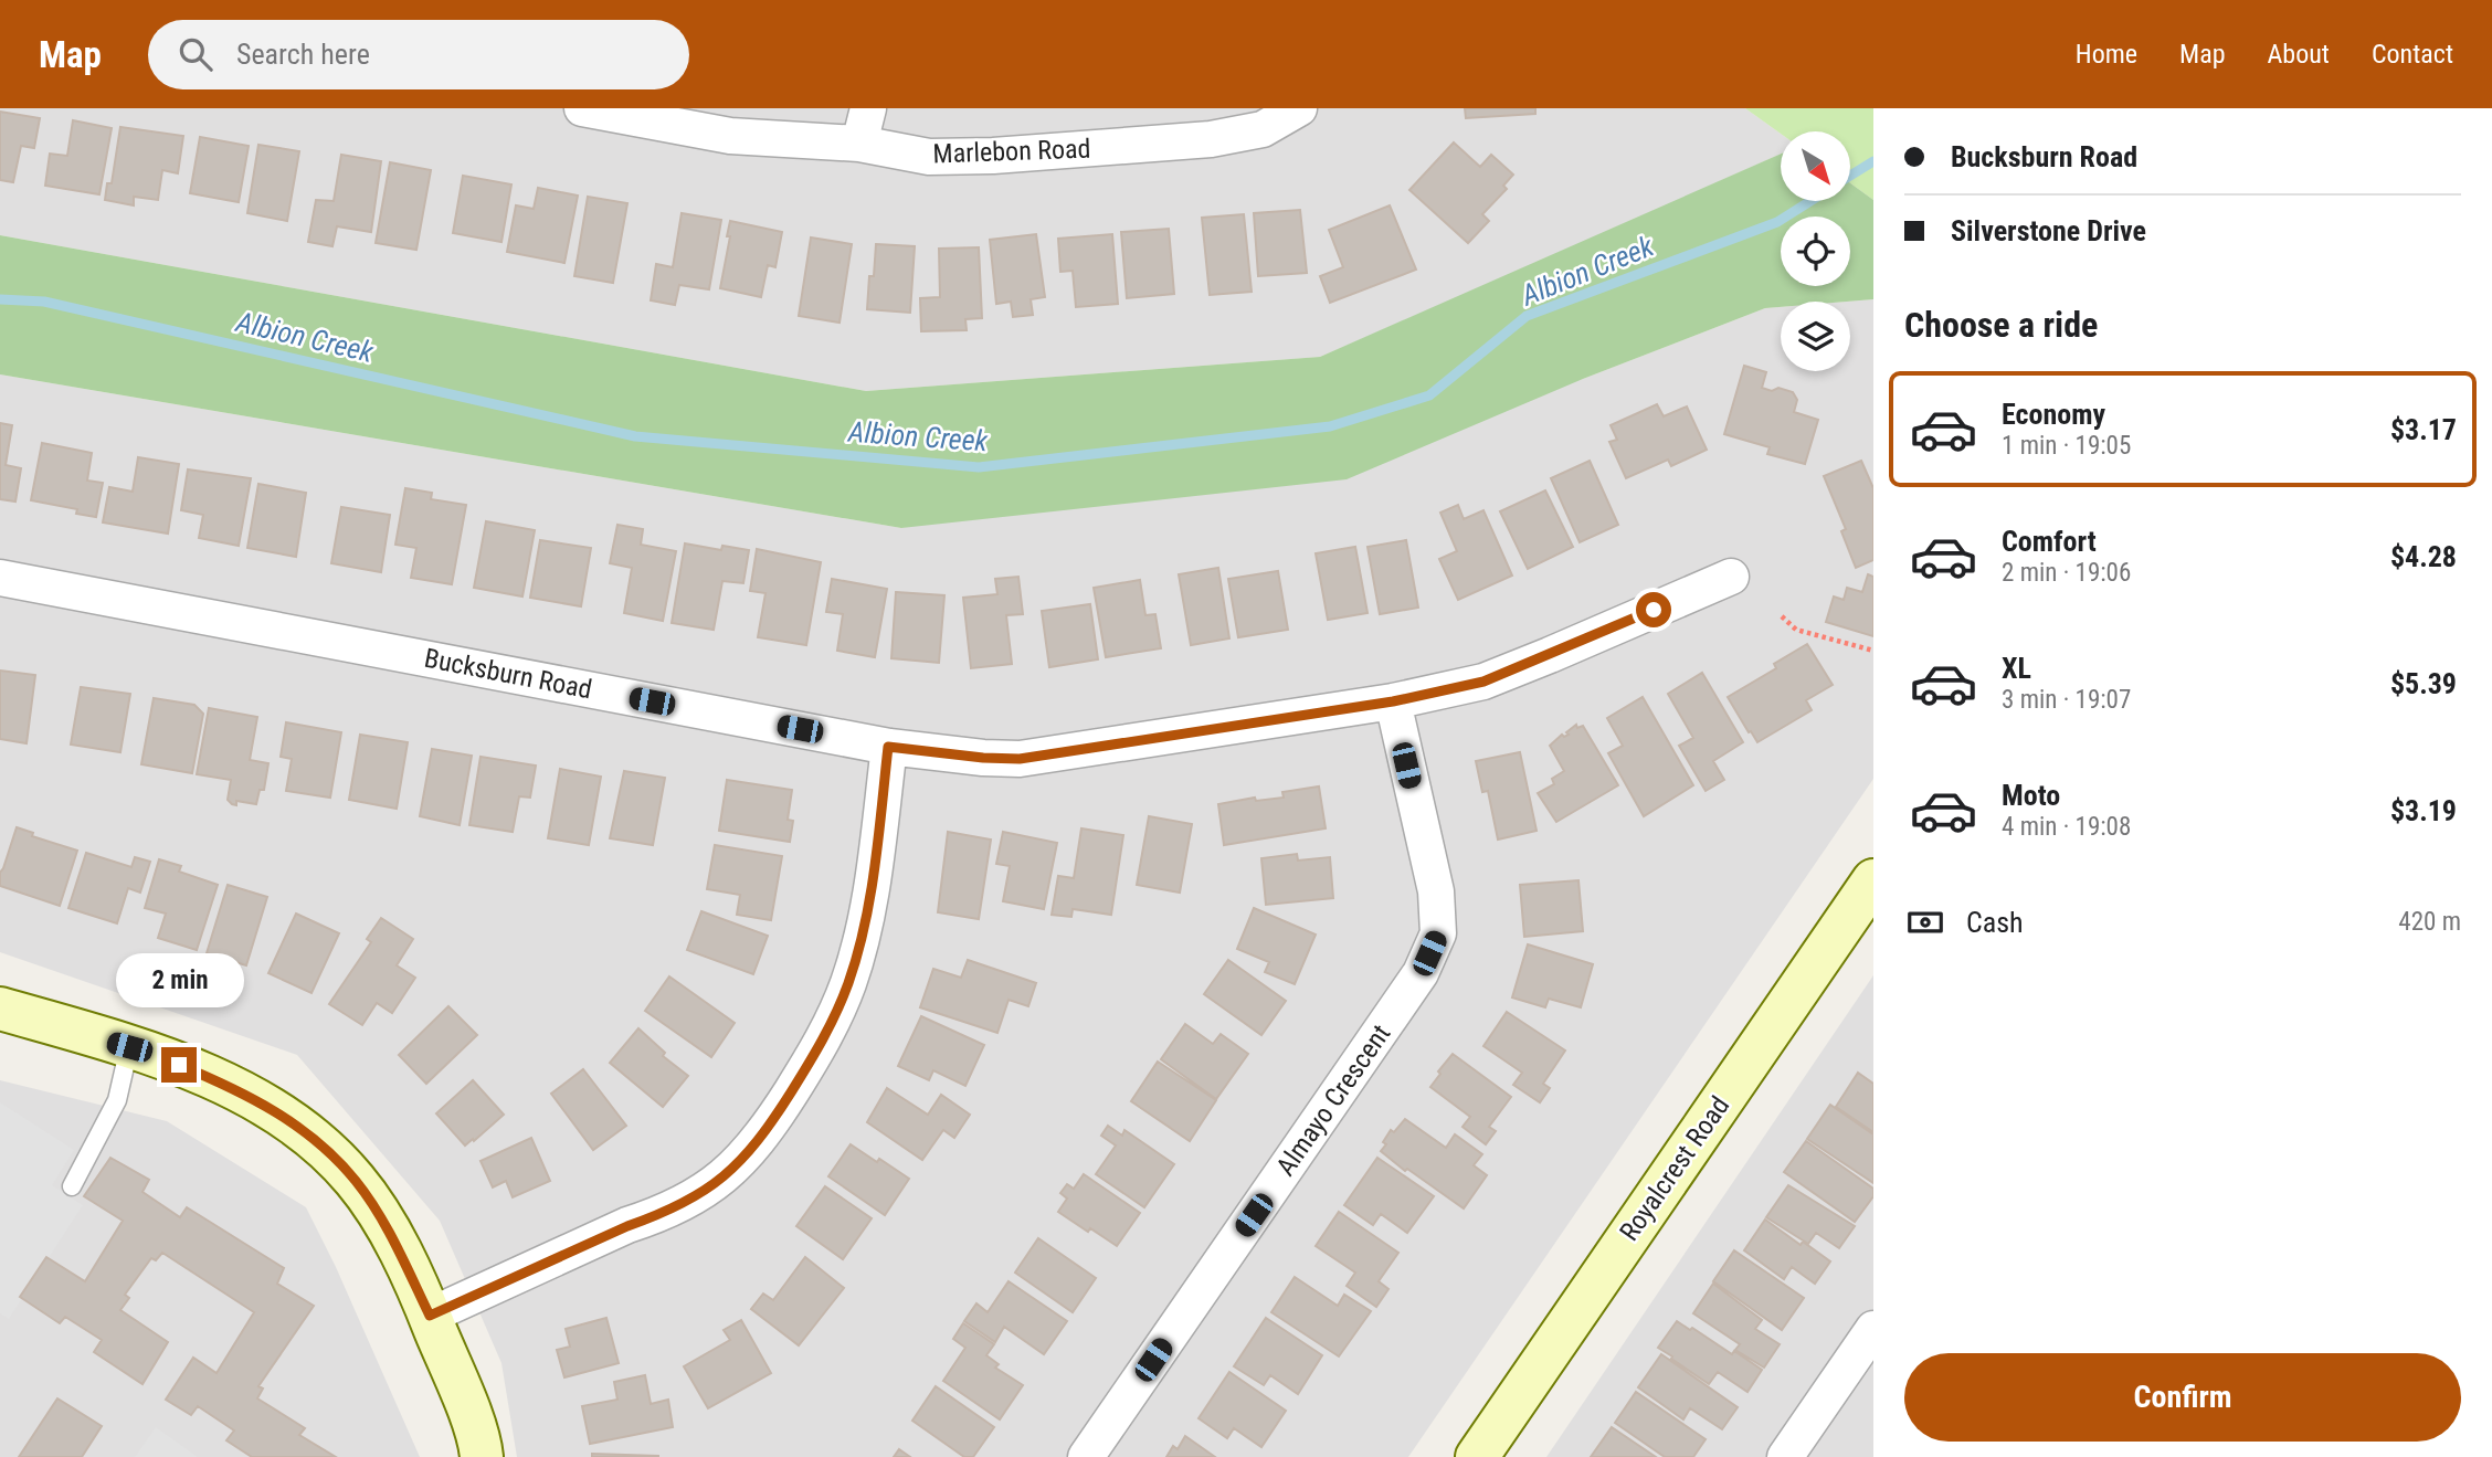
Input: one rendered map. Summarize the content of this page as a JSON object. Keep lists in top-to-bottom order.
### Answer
{
  "streets": {
    "street": [
      "Marlebon Road",
      "Bucksburn Road",
      "Almayo Crescent",
      "Royalcrest Road"
    ]
  },
  "crossings": [
    ["Bucksburn Road", "Almayo Crescent"]
  ],
  "water": ["Albion Creek"],
  "north": "bottom right",
  "page": {
    "header": "Map",
    "search": "Search here",
    "nav": [
      "Home",
      "Map",
      "About",
      "Contact"
    ],
    "banner": ["Bucksburn Road", "Silverstone Drive"],
    "heading": "Choose a ride",
    "list": [
      {
        "name": "Economy",
        "note": "1 min · 19:05",
        "value": "$3.17"
      },
      {
        "name": "Comfort",
        "note": "2 min · 19:06",
        "value": "$4.28"
      },
      {
        "name": "XL",
        "note": "3 min · 19:07",
        "value": "$5.39"
      },
      {
        "name": "Moto",
        "note": "4 min · 19:08",
        "value": "$3.19"
      }
    ],
    "pay": ["Cash", "420 m"],
    "bubble": "2 min",
    "buttons": "Confirm"
  }
}
